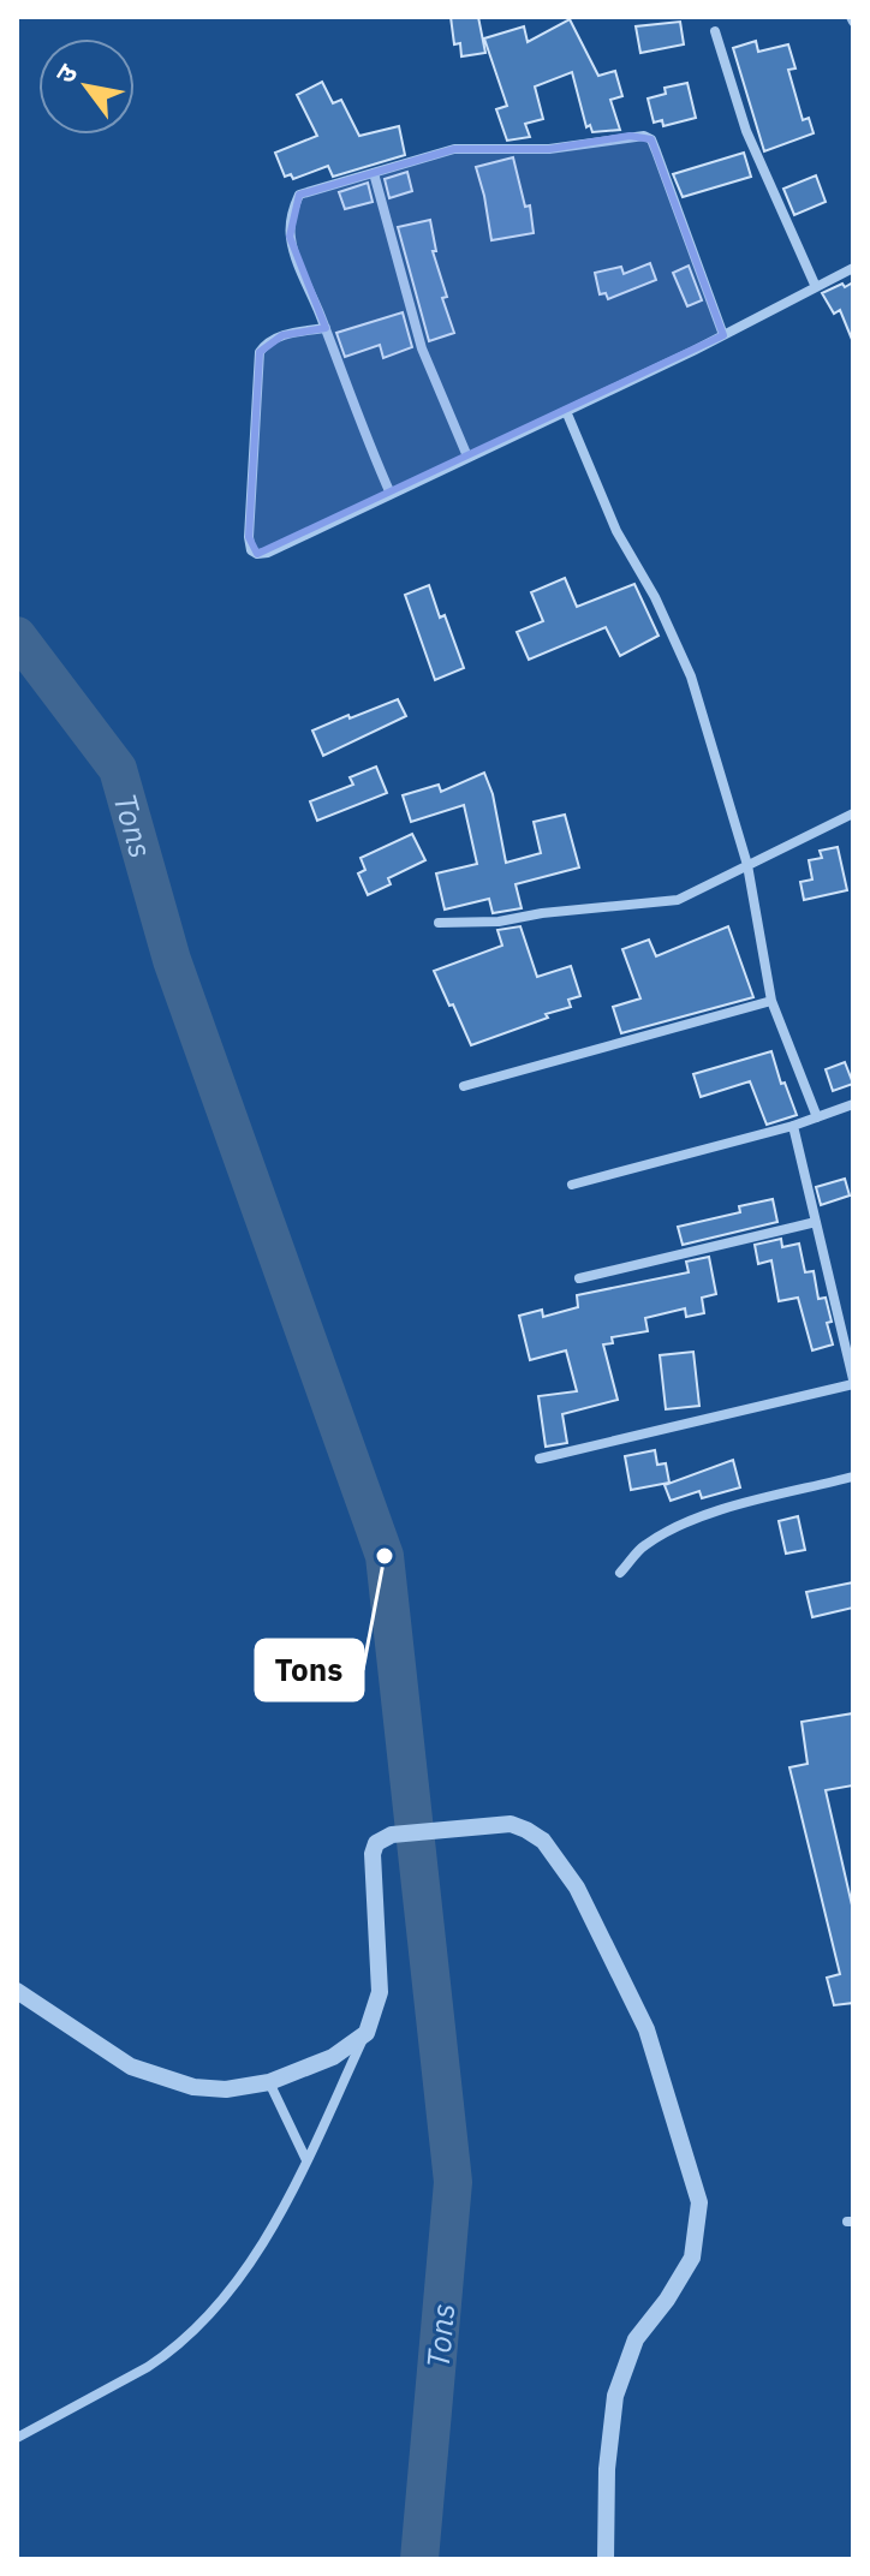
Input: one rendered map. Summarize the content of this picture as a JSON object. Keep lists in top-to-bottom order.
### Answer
{
  "water": ["Tons"],
  "places": ["Tons"],
  "north": "top left"
}
